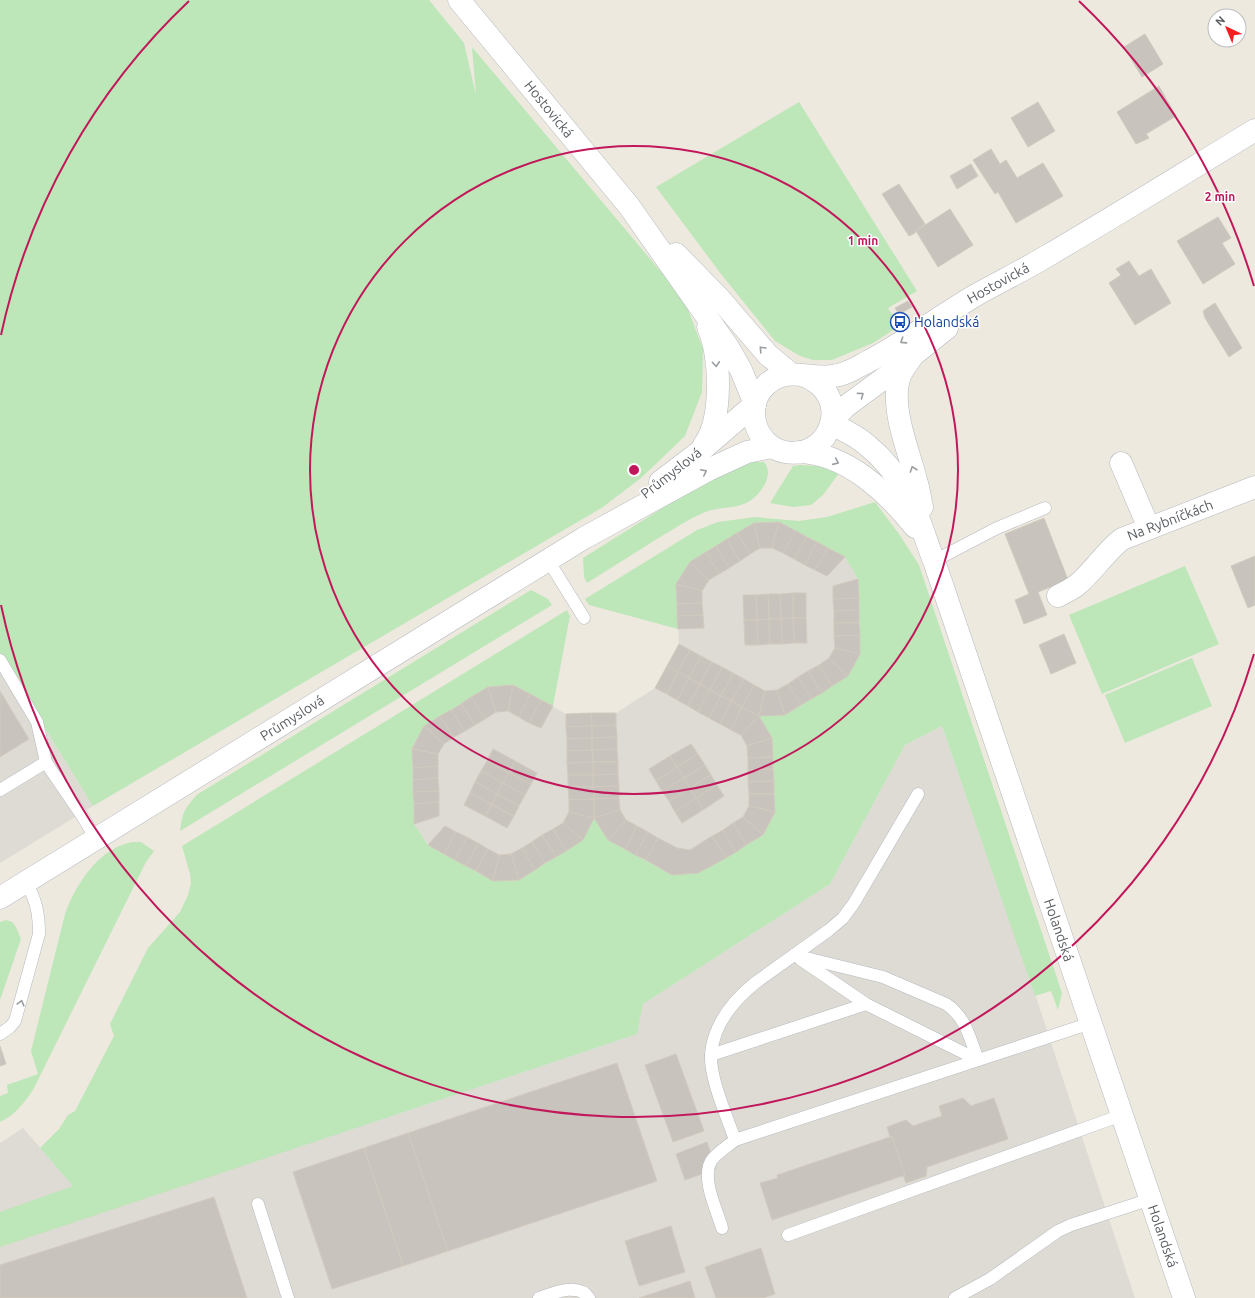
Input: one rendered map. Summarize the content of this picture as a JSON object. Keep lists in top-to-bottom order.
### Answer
{
  "streets": {
    "street": [
      "Hostovická",
      "Průmyslová",
      "Na Rybníčkách",
      "Holandská"
    ]
  },
  "crossings": [
    ["Hostovická", "Průmyslová"],
    ["Hostovická", "Holandská"],
    ["Průmyslová", "Holandská"]
  ],
  "places": {
    "bus stop": ["Holandská"]
  },
  "north": "top left",
  "rings": ["2 min", "1 min"]
}
